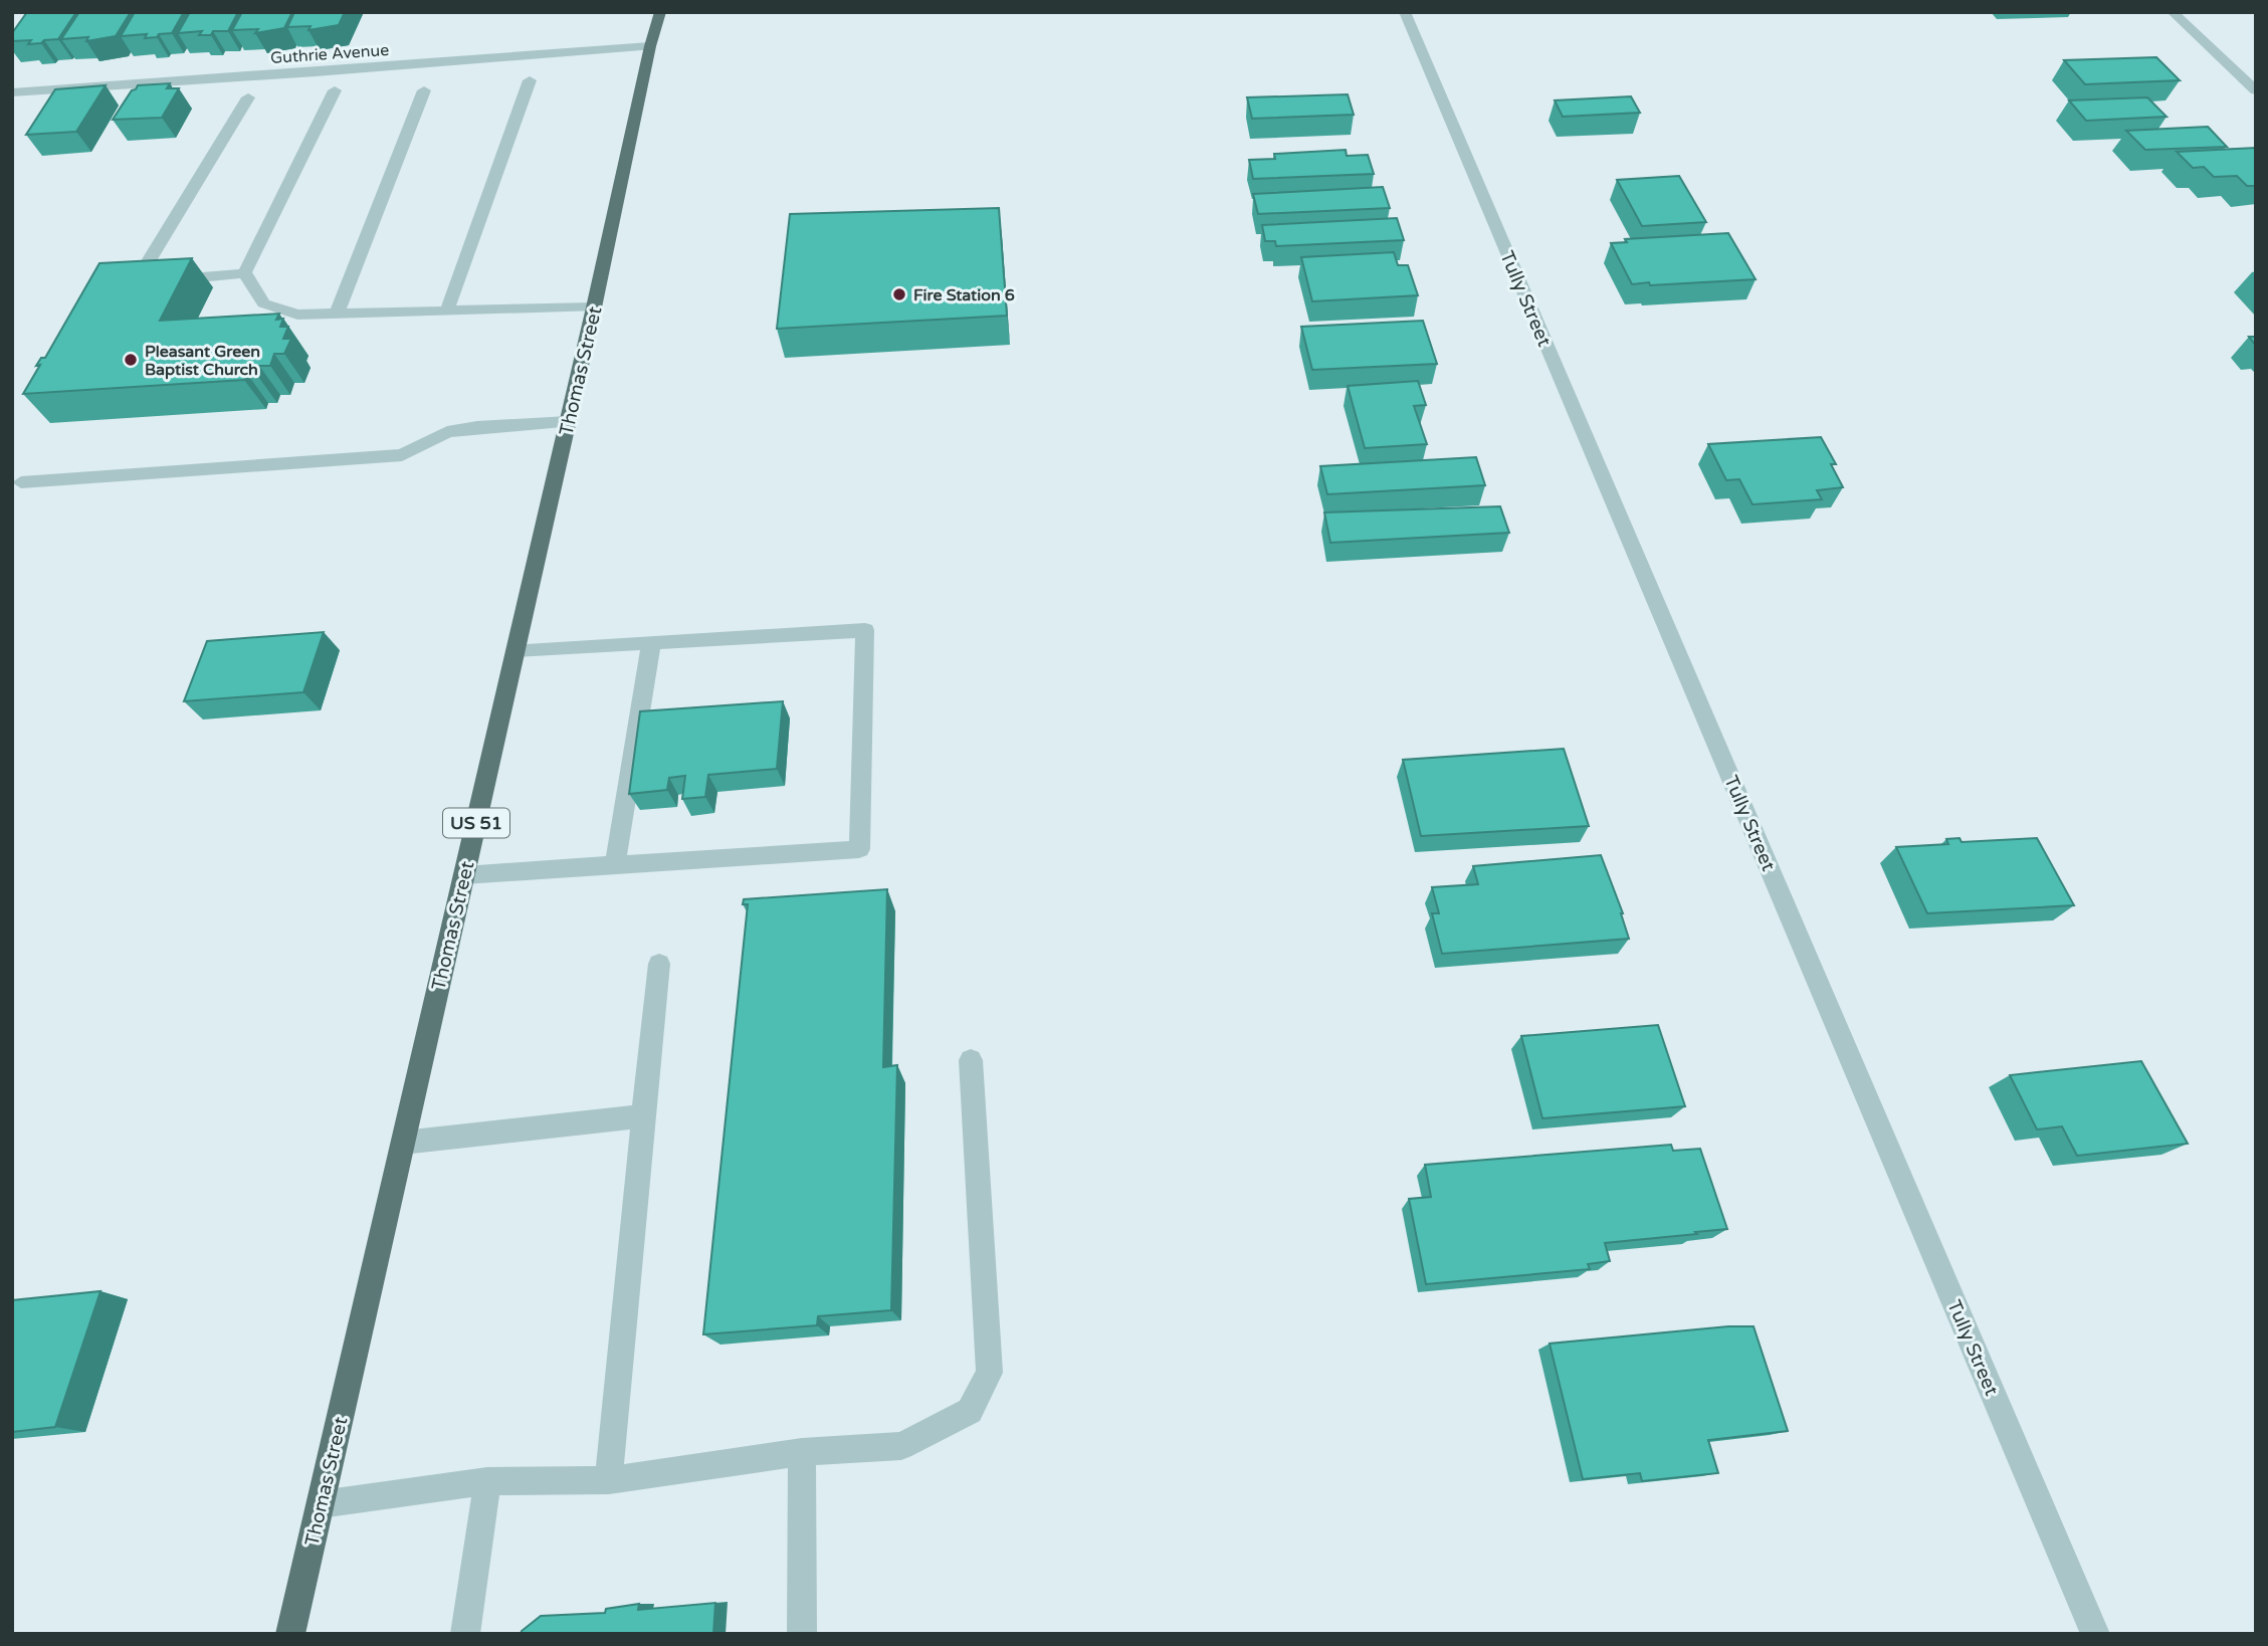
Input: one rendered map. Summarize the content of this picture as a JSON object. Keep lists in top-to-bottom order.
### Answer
{
  "streets": {
    "main road": ["Thomas Street", "US 51"],
    "street": ["Guthrie Avenue", "Tully Street"]
  },
  "crossings": [
    ["Guthrie Avenue", "Thomas Street"]
  ],
  "places": ["Fire Station 6", "Pleasant Green Baptist Church"]
}
